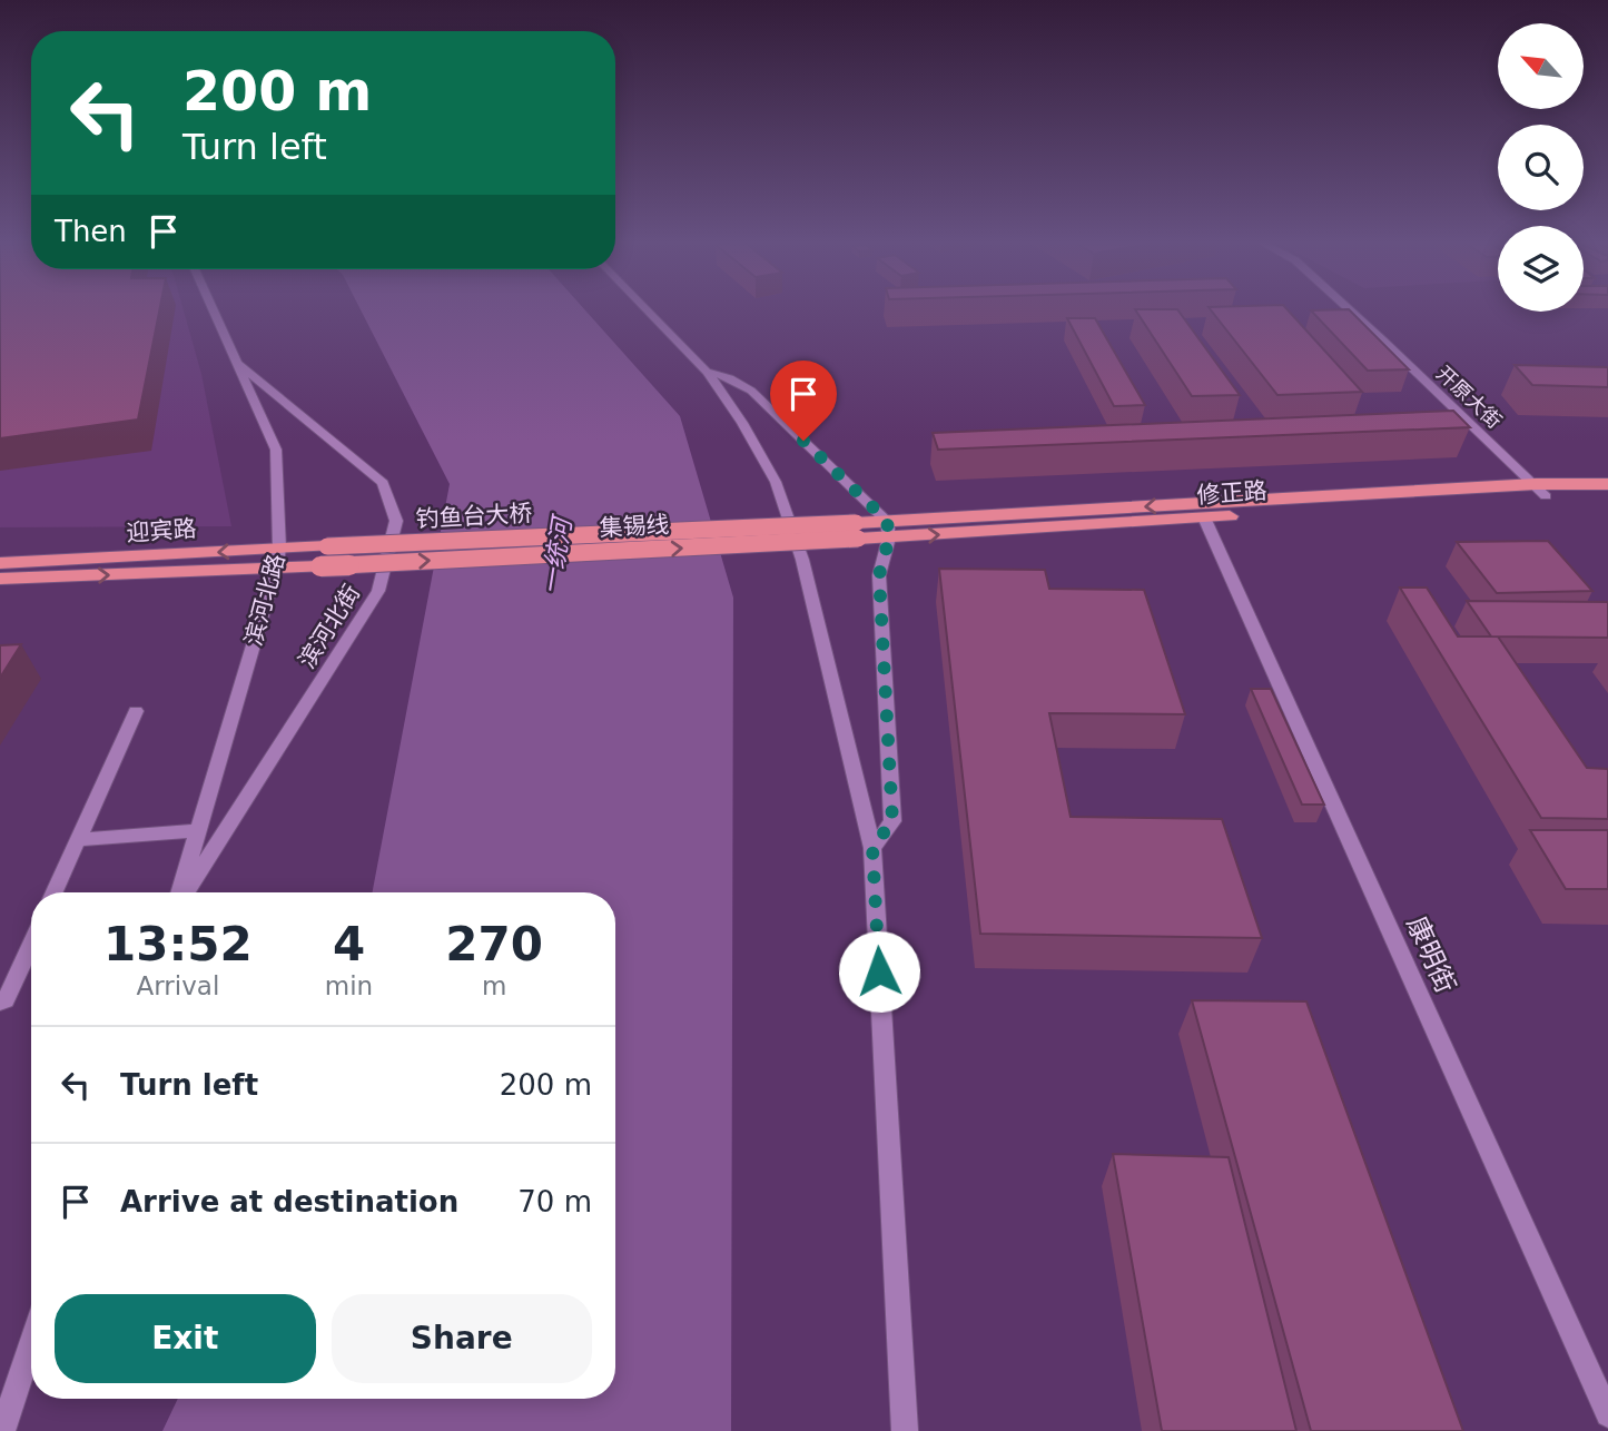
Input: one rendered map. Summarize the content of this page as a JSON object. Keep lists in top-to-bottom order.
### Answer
{
  "streets": {
    "highway": [
      "修正路",
      "钓鱼台大桥",
      "集锡线",
      "迎宾路"
    ],
    "street": [
      "开原大街",
      "滨河北路",
      "滨河北街",
      "康明街"
    ]
  },
  "crossings": [
    ["开原大街", "修正路"],
    ["修正路", "集锡线"],
    ["修正路", "康明街"],
    ["钓鱼台大桥", "集锡线"],
    ["钓鱼台大桥", "迎宾路"],
    ["集锡线", "迎宾路"],
    ["迎宾路", "滨河北路"],
    ["滨河北路", "滨河北街"]
  ],
  "one_way": ["集锡线"],
  "water": ["一统河"],
  "north": "top left",
  "page": {
    "turn": ["200 m", "Turn left"],
    "then": "Then",
    "eta": [
      "13:52",
      "Arrival",
      "4",
      "min",
      "270",
      "m"
    ],
    "list": [
      {
        "name": "Turn left",
        "value": "200 m"
      },
      {
        "name": "Arrive at destination",
        "value": "70 m"
      }
    ],
    "buttons": ["Exit", "Share"]
  }
}
